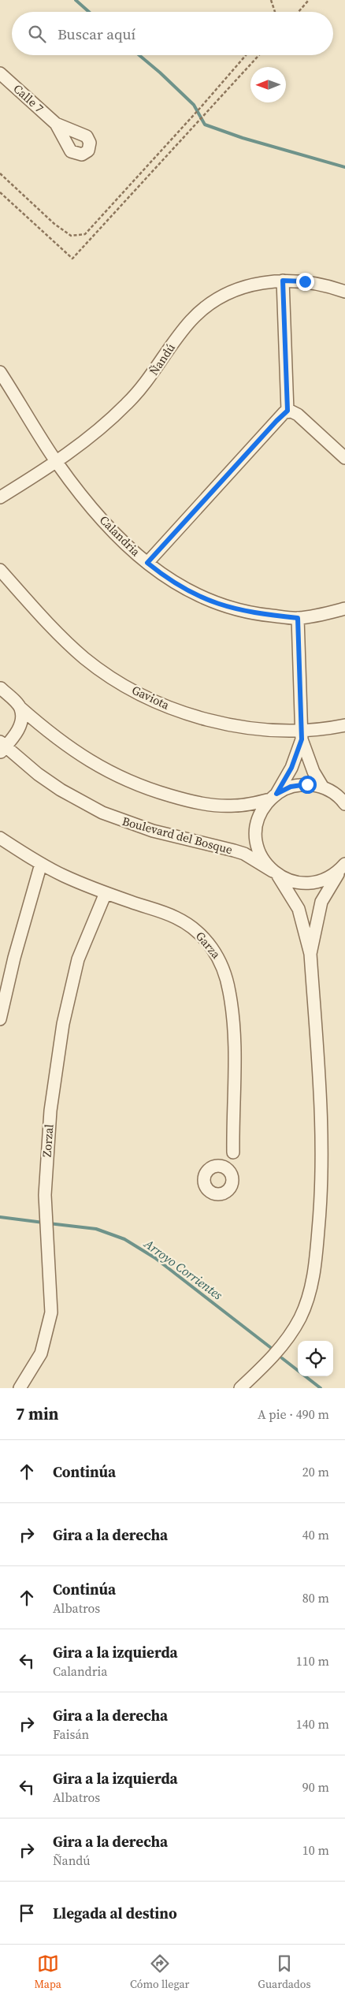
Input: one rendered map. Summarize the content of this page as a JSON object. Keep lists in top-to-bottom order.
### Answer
{
  "streets": {
    "street": [
      "Calle 7",
      "Ñandú",
      "Calandria",
      "Gaviota",
      "Boulevard del Bosque",
      "Garza",
      "Zorzal"
    ]
  },
  "crossings": [
    ["Ñandú", "Calandria"],
    ["Garza", "Zorzal"]
  ],
  "water": ["Arroyo Corrientes"],
  "north": "left",
  "page": {
    "search": "Buscar aquí",
    "heading": ["7 min", "A pie · 490 m"],
    "list": [
      ["Continúa", "20 m"],
      ["Gira a la derecha", "40 m"],
      ["Continúa", "Albatros", "80 m"],
      ["Gira a la izquierda", "Calandria", "110 m"],
      ["Gira a la derecha", "Faisán", "140 m"],
      ["Gira a la izquierda", "Albatros", "90 m"],
      ["Gira a la derecha", "Ñandú", "10 m"],
      "Llegada al destino"
    ],
    "nav": ["Mapa", "Cómo llegar", "Guardados"]
  }
}
